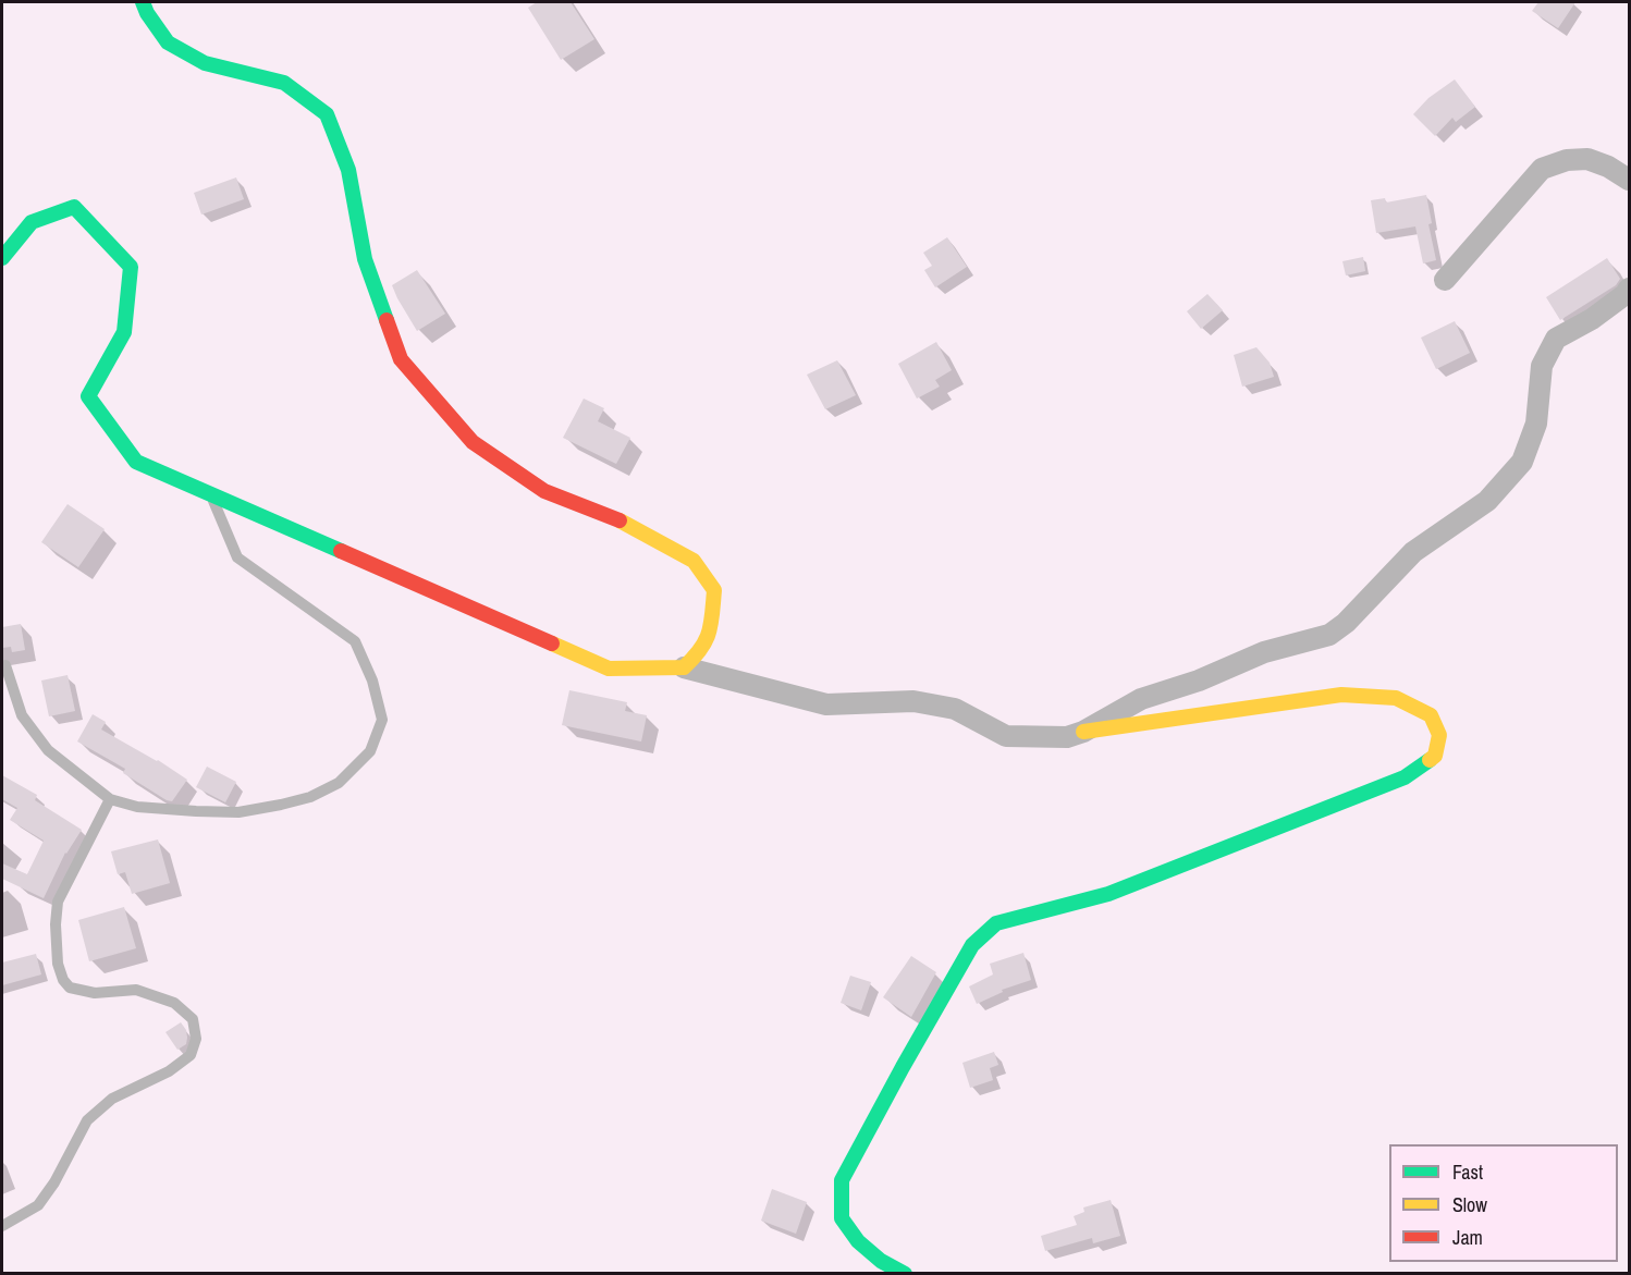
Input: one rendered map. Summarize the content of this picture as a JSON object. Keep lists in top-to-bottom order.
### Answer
{
  "legend": ["Fast", "Slow", "Jam"]
}
